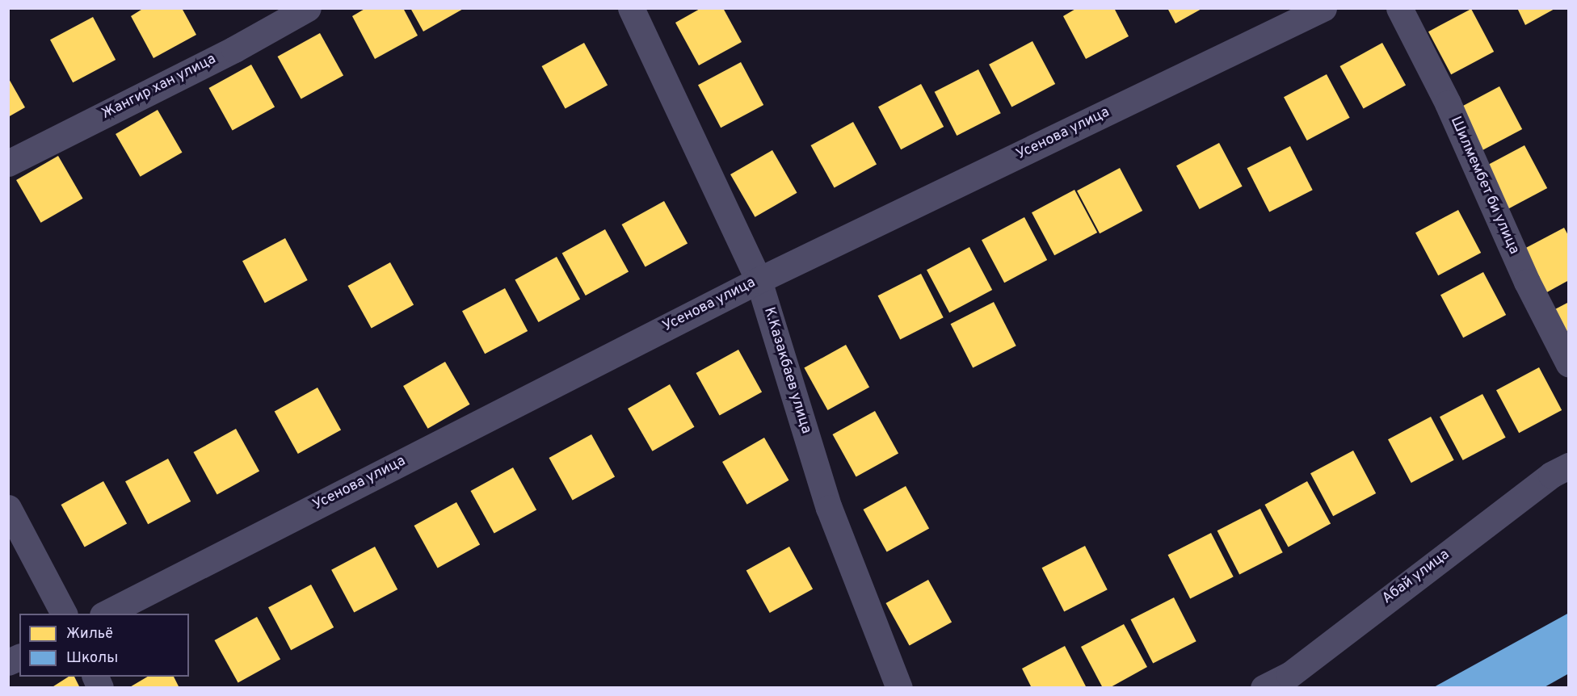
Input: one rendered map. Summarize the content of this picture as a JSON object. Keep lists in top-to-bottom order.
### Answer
{
  "streets": {
    "street": [
      "Жангир хан улица",
      "Усенова улица",
      "Шилмембет би улица",
      "К.Казакбаев улица",
      "Абай улица"
    ]
  },
  "crossings": [
    ["Усенова улица", "К.Казакбаев улица"]
  ],
  "legend": ["Жильё", "Школы"]
}
